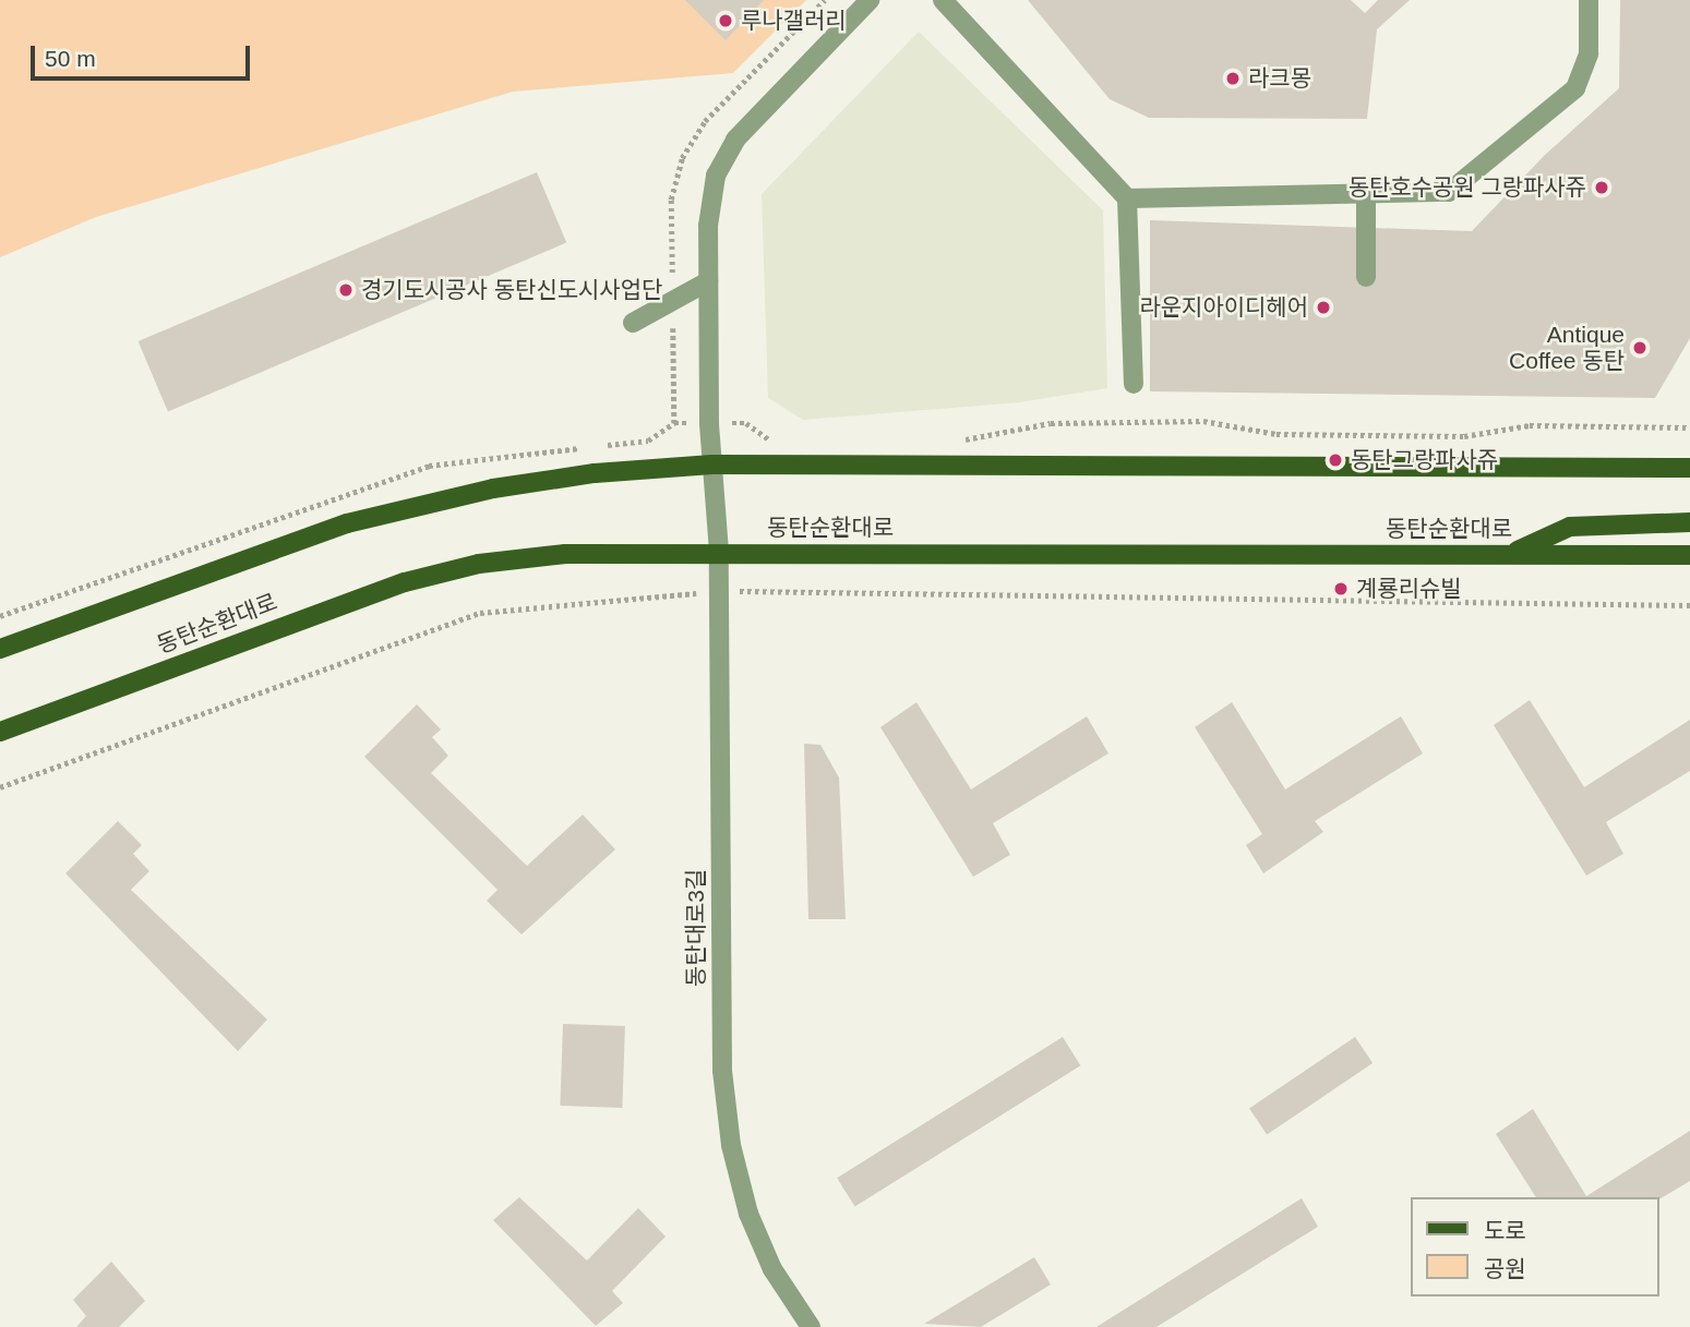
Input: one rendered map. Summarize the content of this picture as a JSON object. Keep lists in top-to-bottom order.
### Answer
{
  "streets": {
    "main road": ["동탄순환대로"],
    "street": ["동탄대로3길"]
  },
  "crossings": [
    ["동탄순환대로", "동탄대로3길"]
  ],
  "places": [
    "루나갤러리",
    "라크몽",
    "동탄호수공원 그랑파사쥬",
    "경기도시공사 동탄신도시사업단",
    "라운지아이디헤어",
    "Antique Coffee 동탄",
    "동탄그랑파사쥬",
    "계룡리슈빌"
  ],
  "legend": ["도로", "공원"],
  "scale_bar": "50 m"
}
